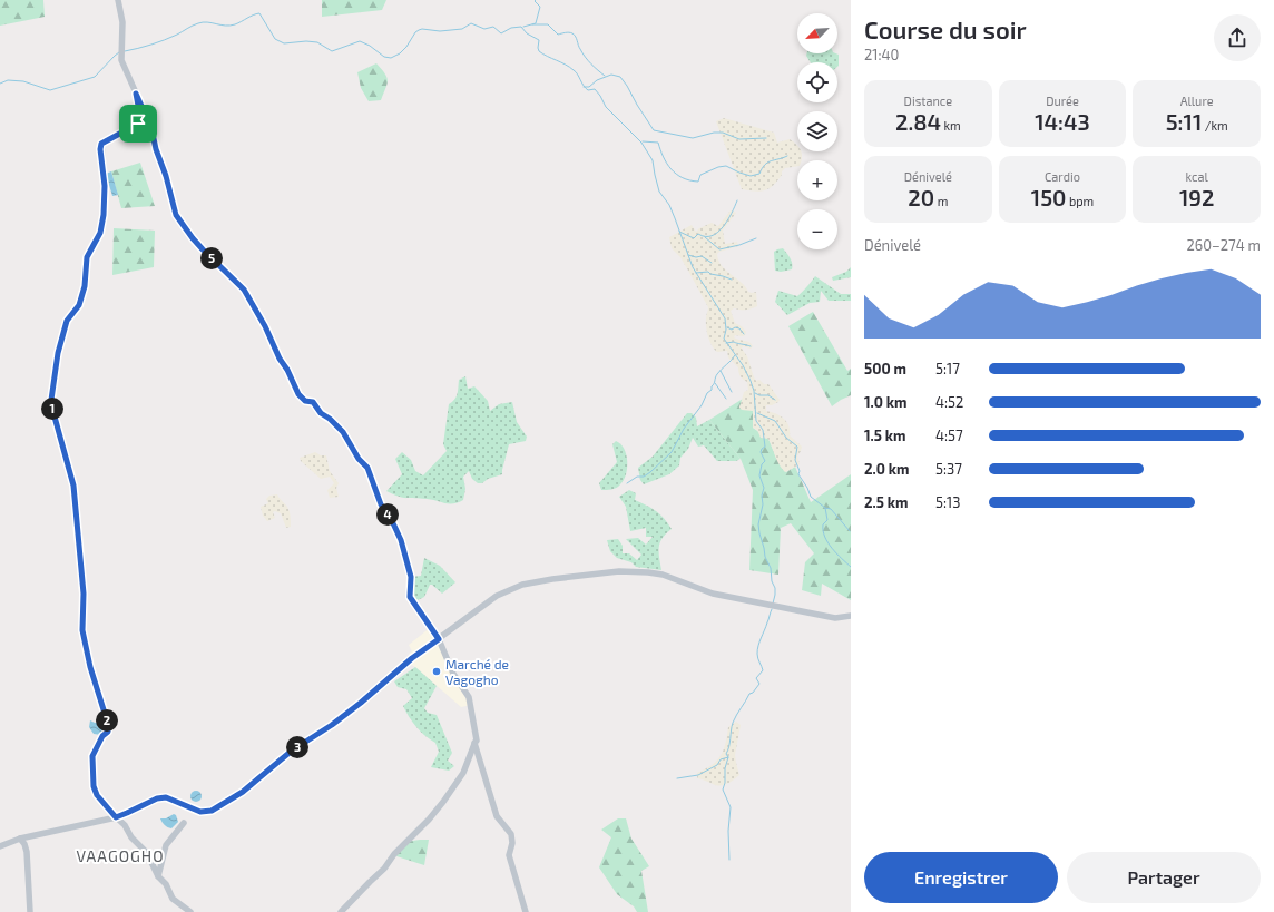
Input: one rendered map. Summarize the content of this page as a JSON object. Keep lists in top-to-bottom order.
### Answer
{
  "districts": ["VAAGOGHO"],
  "places": ["Marché de Vagogho"],
  "north": "bottom left",
  "page": {
    "heading": ["Course du soir", "21:40"],
    "map_buttons": ["+", "−"],
    "stats": [
      ["Distance", "2.84 km"],
      ["Durée", "14:43"],
      ["Allure", "5:11 /km"],
      ["Dénivelé", "20 m"],
      ["Cardio", "150 bpm"],
      ["kcal", "192"]
    ],
    "chart": ["Dénivelé", "260–274 m"],
    "pins": [
      "5",
      "1",
      "4",
      "2",
      "3"
    ],
    "list": [
      {
        "name": "500 m",
        "note": "5:17"
      },
      {
        "name": "1.0 km",
        "note": "4:52"
      },
      {
        "name": "1.5 km",
        "note": "4:57"
      },
      {
        "name": "2.0 km",
        "note": "5:37"
      },
      {
        "name": "2.5 km",
        "note": "5:13"
      }
    ],
    "buttons": ["Enregistrer", "Partager"]
  }
}
